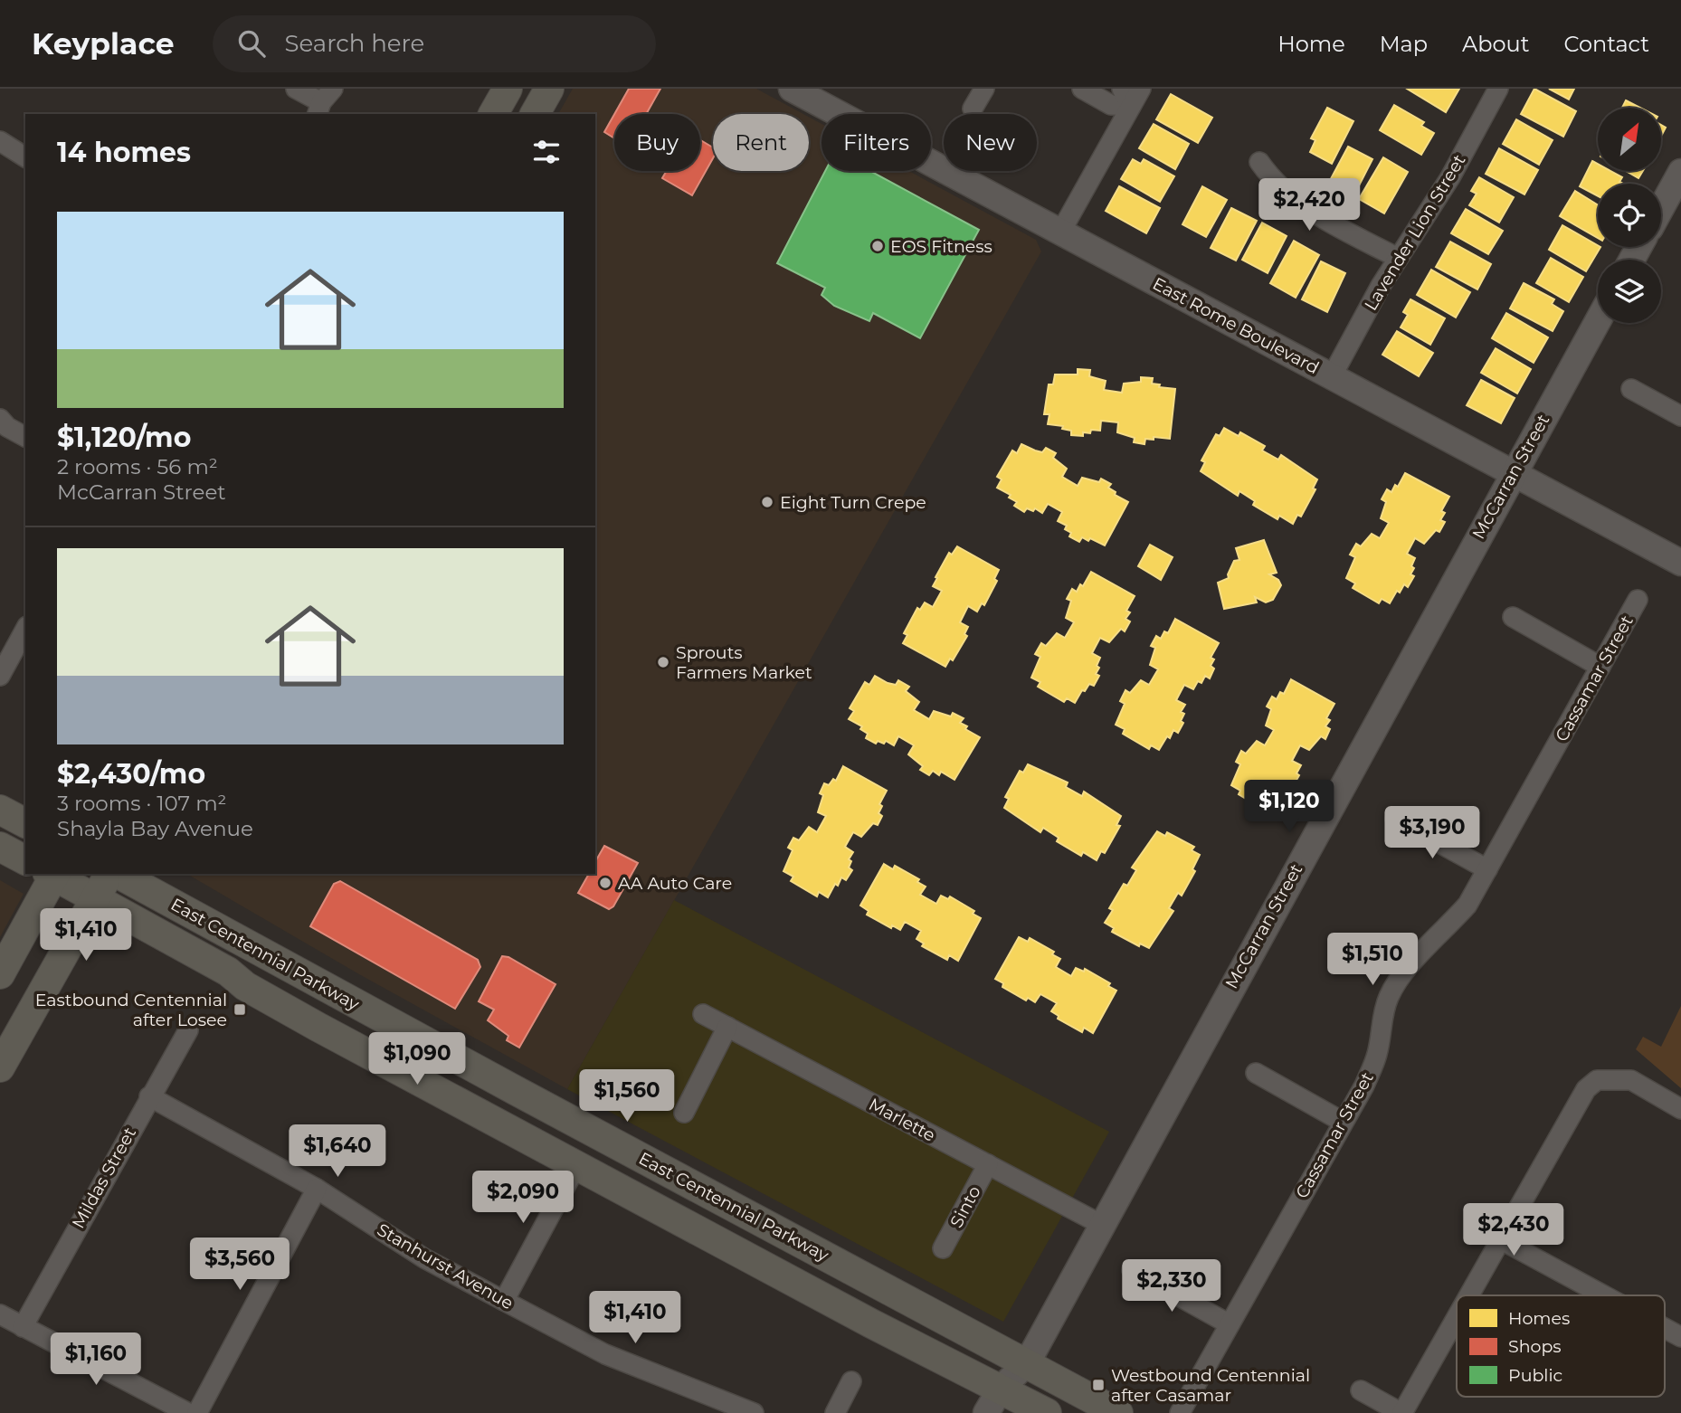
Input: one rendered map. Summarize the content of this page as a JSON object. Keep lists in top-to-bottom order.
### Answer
{
  "streets": {
    "main road": ["East Centennial Parkway"],
    "street": [
      "Lavender Lion Street",
      "East Rome Boulevard",
      "McCarran Street",
      "Cassamar Street",
      "Marlette",
      "Mildas Street",
      "Sinto",
      "Stanhurst Avenue"
    ]
  },
  "crossings": [
    ["Lavender Lion Street", "East Rome Boulevard"],
    ["East Rome Boulevard", "McCarran Street"],
    ["McCarran Street", "East Centennial Parkway"],
    ["McCarran Street", "Marlette"],
    ["Marlette", "Sinto"],
    ["Mildas Street", "Stanhurst Avenue"]
  ],
  "places": {
    "other": [
      "EOS Fitness",
      "Eight Turn Crepe",
      "Sprouts Farmers Market",
      "AA Auto Care"
    ],
    "transit": ["Eastbound Centennial after Losee", "Westbound Centennial after Casamar"]
  },
  "legend": ["Homes", "Shops", "Public"],
  "north": "top right",
  "page": {
    "header": "Keyplace",
    "search": "Search here",
    "nav": [
      "Home",
      "Map",
      "About",
      "Contact"
    ],
    "chip": [
      "Buy",
      "Rent",
      "Filters",
      "New"
    ],
    "heading": "14 homes",
    "price": [
      "$2,420",
      "$1,120",
      "$3,190",
      "$1,410",
      "$1,510",
      "$1,090",
      "$1,560",
      "$1,640",
      "$2,090",
      "$2,430",
      "$3,560",
      "$2,330",
      "$1,410",
      "$1,160"
    ],
    "list": [
      {
        "name": "$1,120/mo",
        "note": "2 rooms · 56 m² · McCarran Street"
      },
      {
        "name": "$2,430/mo",
        "note": "3 rooms · 107 m² · Shayla Bay Avenue"
      }
    ]
  }
}
